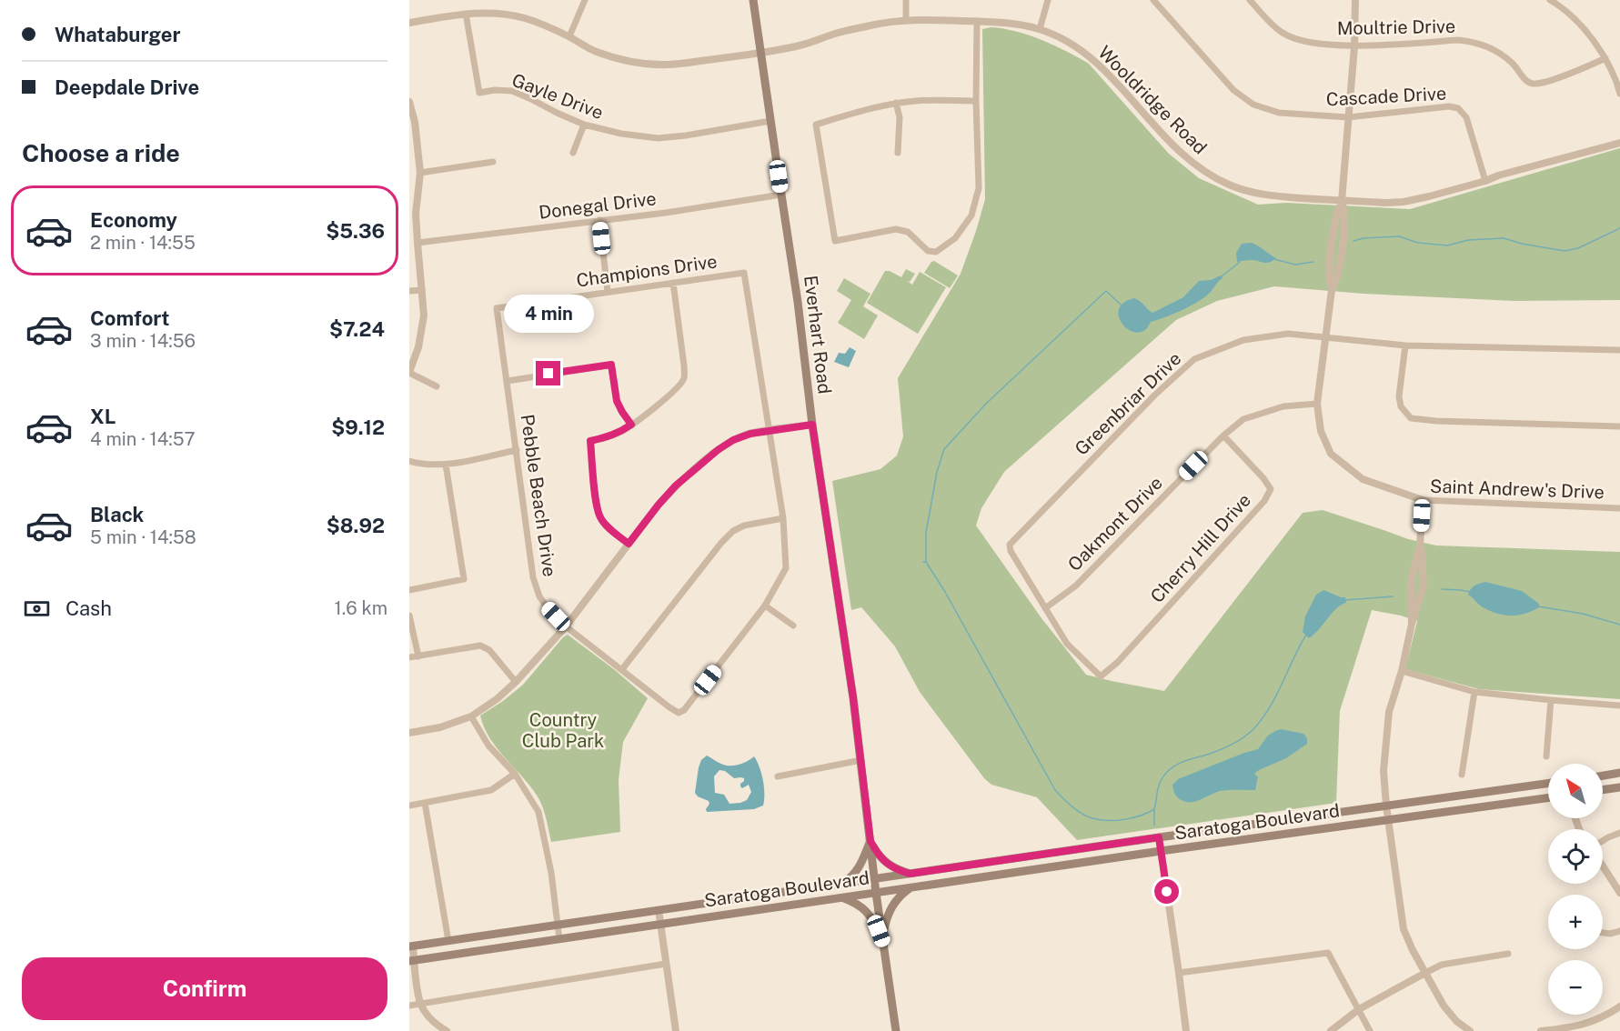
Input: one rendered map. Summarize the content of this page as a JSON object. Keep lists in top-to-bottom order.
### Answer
{
  "streets": {
    "main road": ["Everhart Road", "Saratoga Boulevard"],
    "street": [
      "Moultrie Drive",
      "Gayle Drive",
      "Cascade Drive",
      "Wooldridge Road",
      "Donegal Drive",
      "Champions Drive",
      "Greenbriar Drive",
      "Saint Andrew's Drive",
      "Pebble Beach Drive",
      "Oakmont Drive",
      "Cherry Hill Drive"
    ]
  },
  "crossings": [
    ["Moultrie Drive", "Saint Andrew's Drive"],
    ["Gayle Drive", "Wooldridge Road"],
    ["Gayle Drive", "Everhart Road"],
    ["Cascade Drive", "Wooldridge Road"],
    ["Cascade Drive", "Saint Andrew's Drive"],
    ["Wooldridge Road", "Everhart Road"],
    ["Wooldridge Road", "Saint Andrew's Drive"],
    ["Donegal Drive", "Everhart Road"],
    ["Champions Drive", "Pebble Beach Drive"],
    ["Everhart Road", "Saratoga Boulevard"],
    ["Greenbriar Drive", "Saint Andrew's Drive"],
    ["Greenbriar Drive", "Oakmont Drive"],
    ["Greenbriar Drive", "Cherry Hill Drive"],
    ["Saint Andrew's Drive", "Oakmont Drive"],
    ["Oakmont Drive", "Cherry Hill Drive"]
  ],
  "parks": ["Country Club Park"],
  "north": "top left",
  "page": {
    "banner": ["Whataburger", "Deepdale Drive"],
    "heading": "Choose a ride",
    "list": [
      {
        "name": "Economy",
        "note": "2 min · 14:55",
        "value": "$5.36"
      },
      {
        "name": "Comfort",
        "note": "3 min · 14:56",
        "value": "$7.24"
      },
      {
        "name": "XL",
        "note": "4 min · 14:57",
        "value": "$9.12"
      },
      {
        "name": "Black",
        "note": "5 min · 14:58",
        "value": "$8.92"
      }
    ],
    "bubble": "4 min",
    "pay": ["Cash", "1.6 km"],
    "map_buttons": ["+", "−"],
    "buttons": "Confirm"
  }
}
